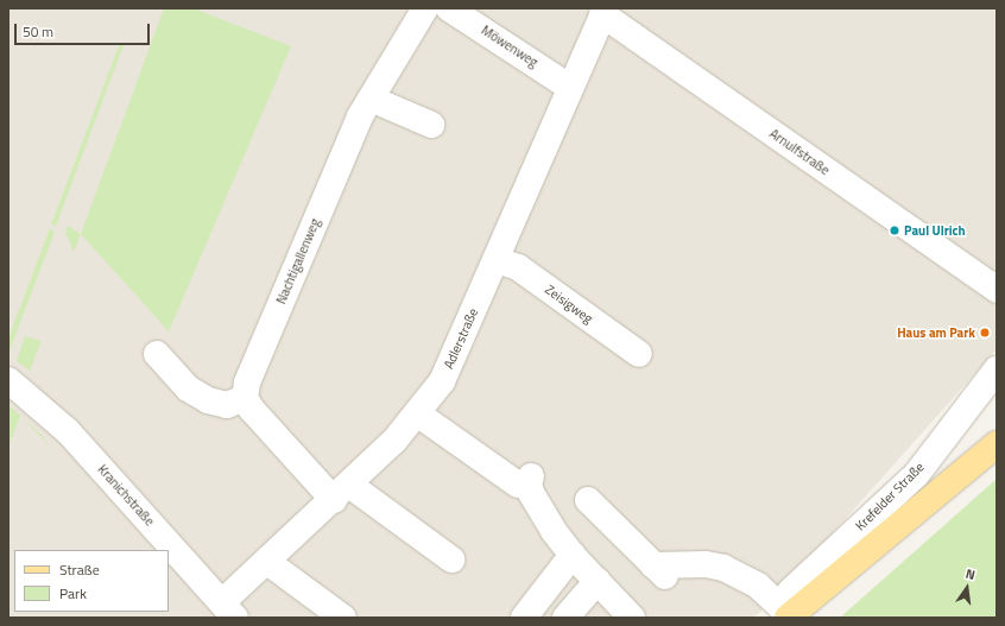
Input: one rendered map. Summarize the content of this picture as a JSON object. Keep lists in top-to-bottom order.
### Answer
{
  "streets": {
    "main road": ["Krefelder Straße"],
    "street": [
      "Möwenweg",
      "Arnulfstraße",
      "Nachtigallenweg",
      "Zeisigweg",
      "Adlerstraße",
      "Kranichstraße"
    ]
  },
  "crossings": [
    ["Möwenweg", "Adlerstraße"],
    ["Arnulfstraße", "Adlerstraße"],
    ["Zeisigweg", "Adlerstraße"],
    ["Adlerstraße", "Kranichstraße"]
  ],
  "places": ["Paul Ulrich", "Haus am Park"],
  "legend": ["Straße", "Park"],
  "scale_bar": "50 m",
  "north": "top"
}
